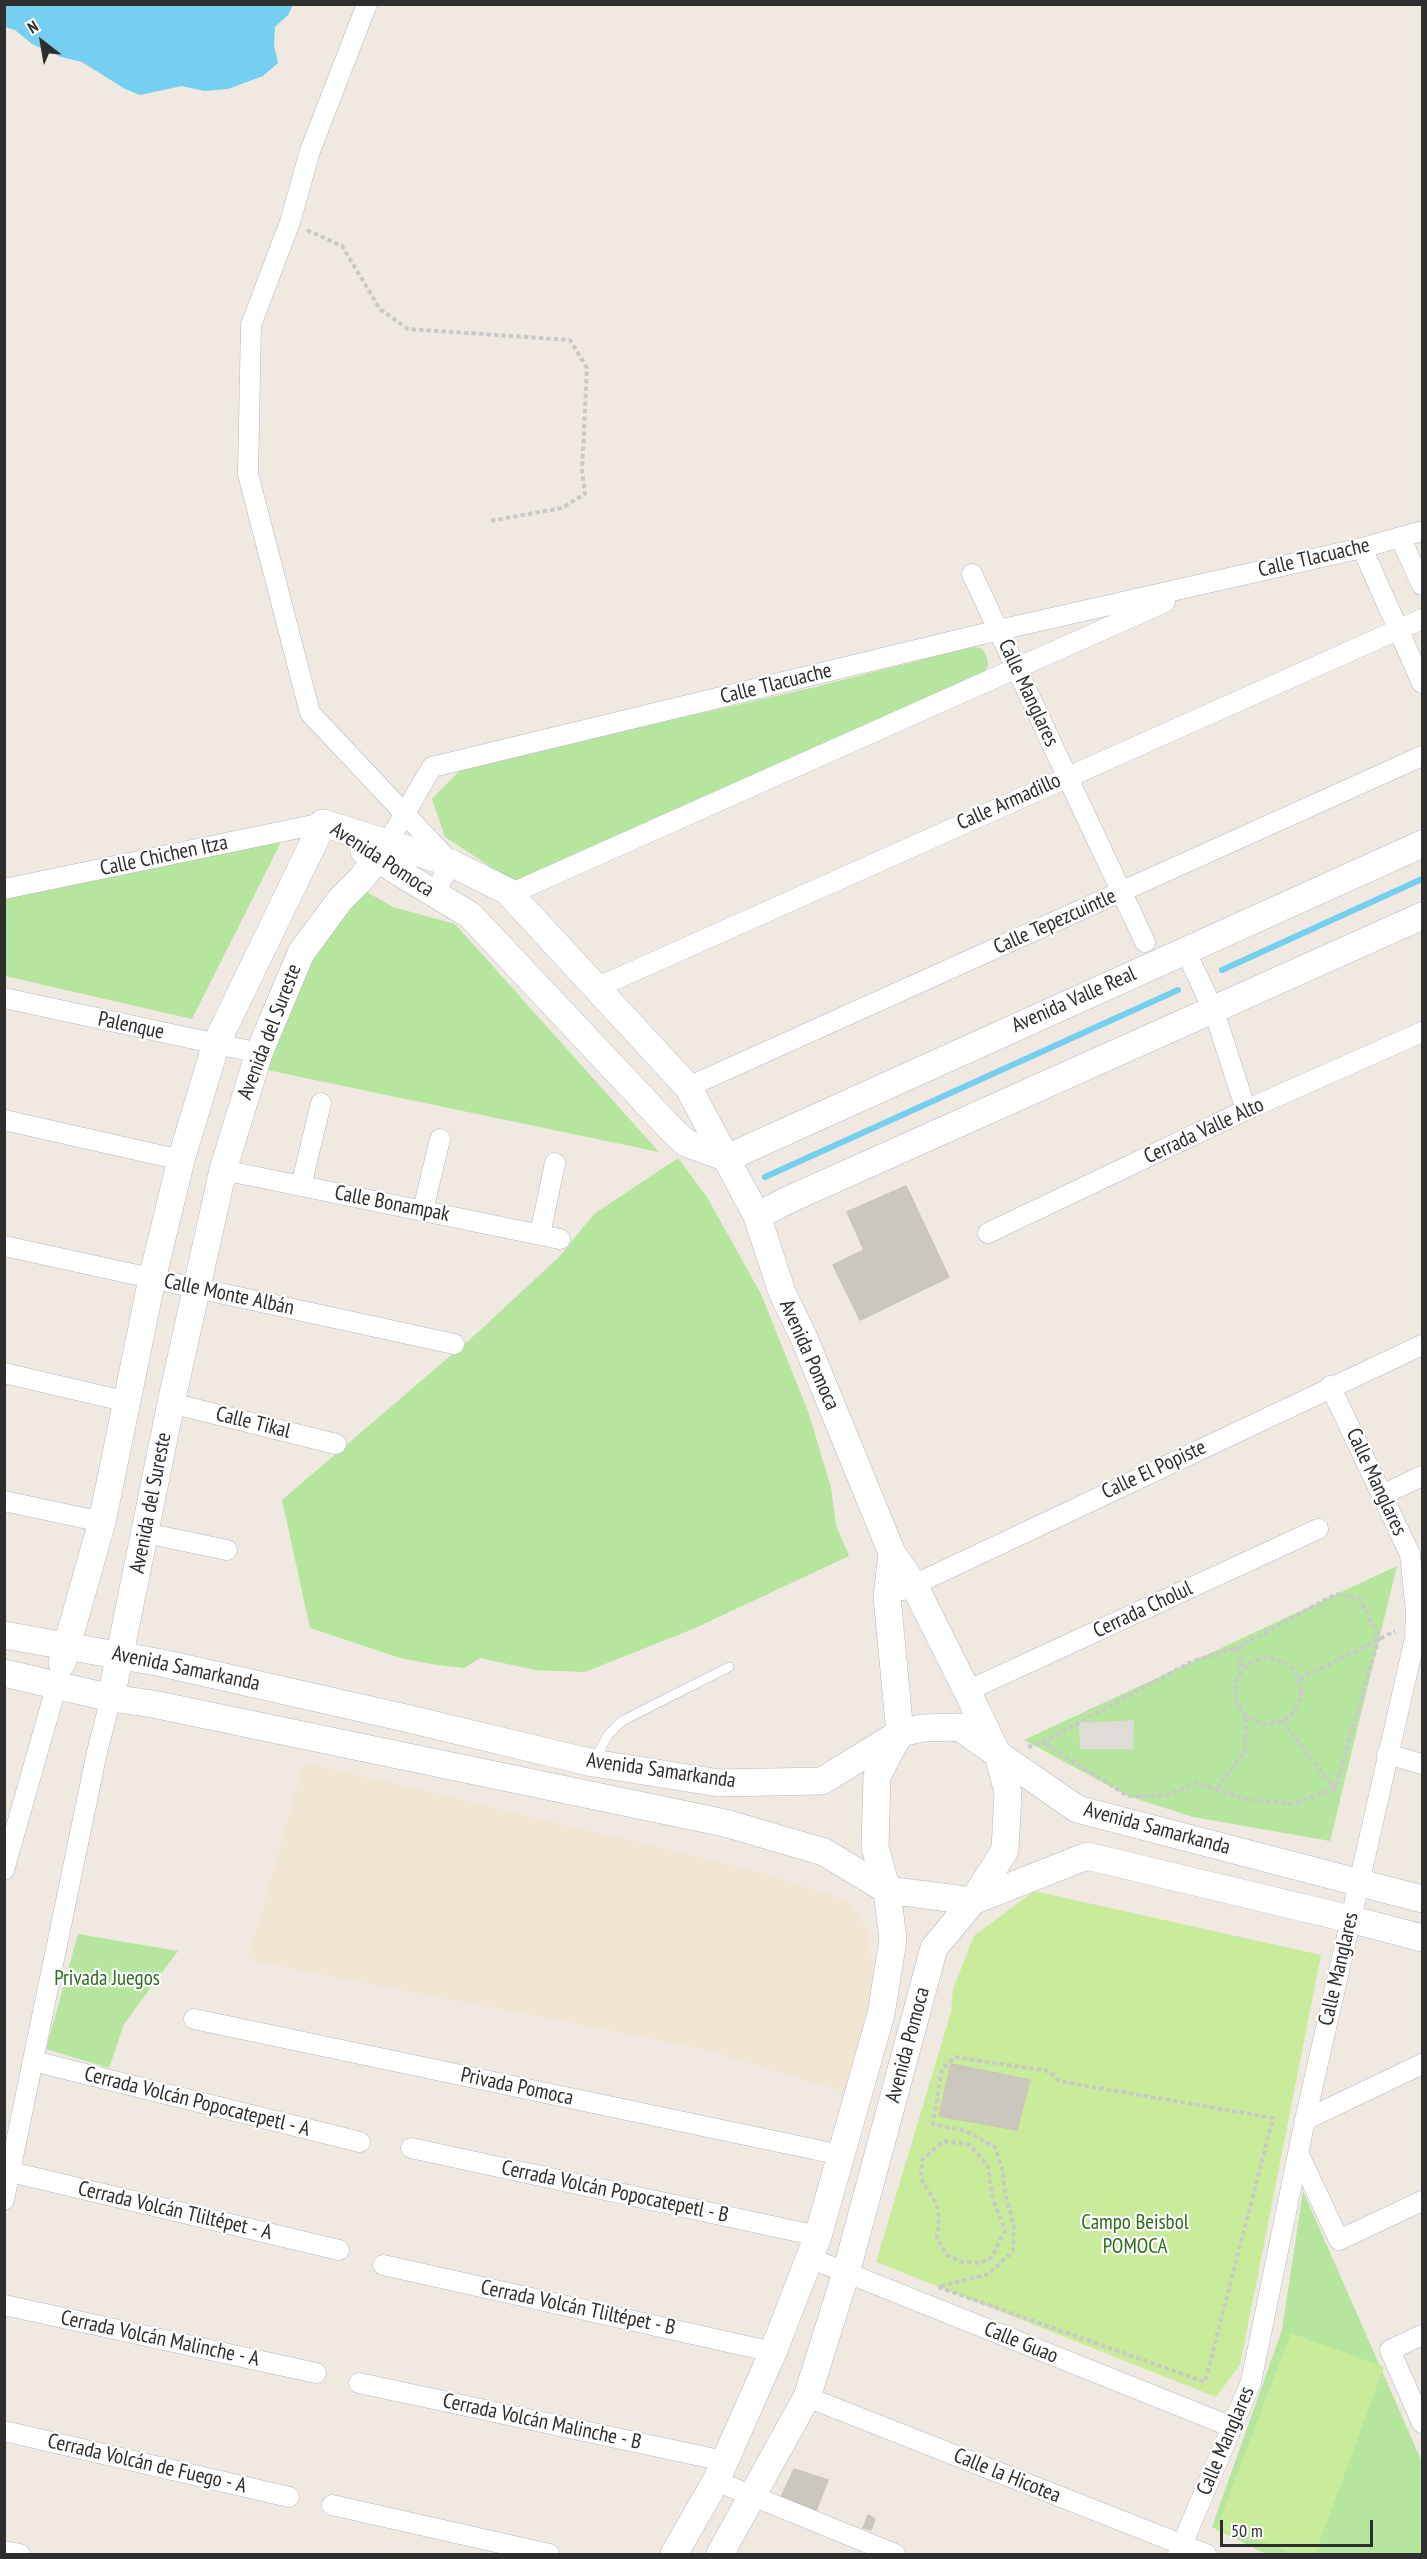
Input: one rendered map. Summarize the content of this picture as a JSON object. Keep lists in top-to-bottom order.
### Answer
{
  "streets": {
    "street": [
      "Calle Tlacuache",
      "Calle Manglares",
      "Calle Armadillo",
      "Calle Chichen Itza",
      "Avenida Pomoca",
      "Calle Tepezcuintle",
      "Avenida Valle Real",
      "Palenque",
      "Avenida del Sureste",
      "Cerrada Valle Alto",
      "Calle Bonampak",
      "Calle Monte Albán",
      "Calle Tikal",
      "Calle El Popiste",
      "Cerrada Cholul",
      "Avenida Samarkanda",
      "Privada Pomoca",
      "Cerrada Volcán Popocatepetl - A",
      "Cerrada Volcán Popocatepetl - B",
      "Cerrada Volcán Tliltépet - A",
      "Cerrada Volcán Tliltépet - B",
      "Cerrada Volcán Malinche - A",
      "Calle Guao",
      "Cerrada Volcán Malinche - B",
      "Cerrada Volcán de Fuego - A",
      "Calle la Hicotea"
    ]
  },
  "crossings": [
    ["Calle Tlacuache", "Calle Manglares"],
    ["Calle Tlacuache", "Avenida Pomoca"],
    ["Calle Tlacuache", "Avenida del Sureste"],
    ["Calle Manglares", "Calle Armadillo"],
    ["Calle Manglares", "Calle Tepezcuintle"],
    ["Calle Manglares", "Calle El Popiste"],
    ["Calle Manglares", "Avenida Samarkanda"],
    ["Calle Manglares", "Calle Guao"],
    ["Calle Manglares", "Calle la Hicotea"],
    ["Calle Armadillo", "Avenida Pomoca"],
    ["Calle Chichen Itza", "Avenida Pomoca"],
    ["Calle Chichen Itza", "Avenida del Sureste"],
    ["Avenida Pomoca", "Calle Tepezcuintle"],
    ["Avenida Pomoca", "Avenida Valle Real"],
    ["Avenida Pomoca", "Avenida del Sureste"],
    ["Avenida Pomoca", "Calle El Popiste"],
    ["Avenida Pomoca", "Cerrada Cholul"],
    ["Avenida Pomoca", "Avenida Samarkanda"],
    ["Avenida Pomoca", "Privada Pomoca"],
    ["Avenida Pomoca", "Cerrada Volcán Popocatepetl - B"],
    ["Avenida Pomoca", "Cerrada Volcán Tliltépet - B"],
    ["Avenida Pomoca", "Calle Guao"],
    ["Avenida Pomoca", "Cerrada Volcán Malinche - B"],
    ["Avenida Pomoca", "Calle la Hicotea"],
    ["Palenque", "Avenida del Sureste"],
    ["Avenida del Sureste", "Calle Bonampak"],
    ["Avenida del Sureste", "Calle Monte Albán"],
    ["Avenida del Sureste", "Calle Tikal"],
    ["Avenida del Sureste", "Avenida Samarkanda"],
    ["Avenida del Sureste", "Cerrada Volcán Popocatepetl - A"],
    ["Avenida del Sureste", "Cerrada Volcán Tliltépet - A"],
    ["Cerrada Volcán Popocatepetl - B", "Calle Guao"]
  ],
  "parks": ["Privada Juegos", "Campo Beisbol POMOCA"],
  "scale_bar": "50 m",
  "north": "top left"
}
